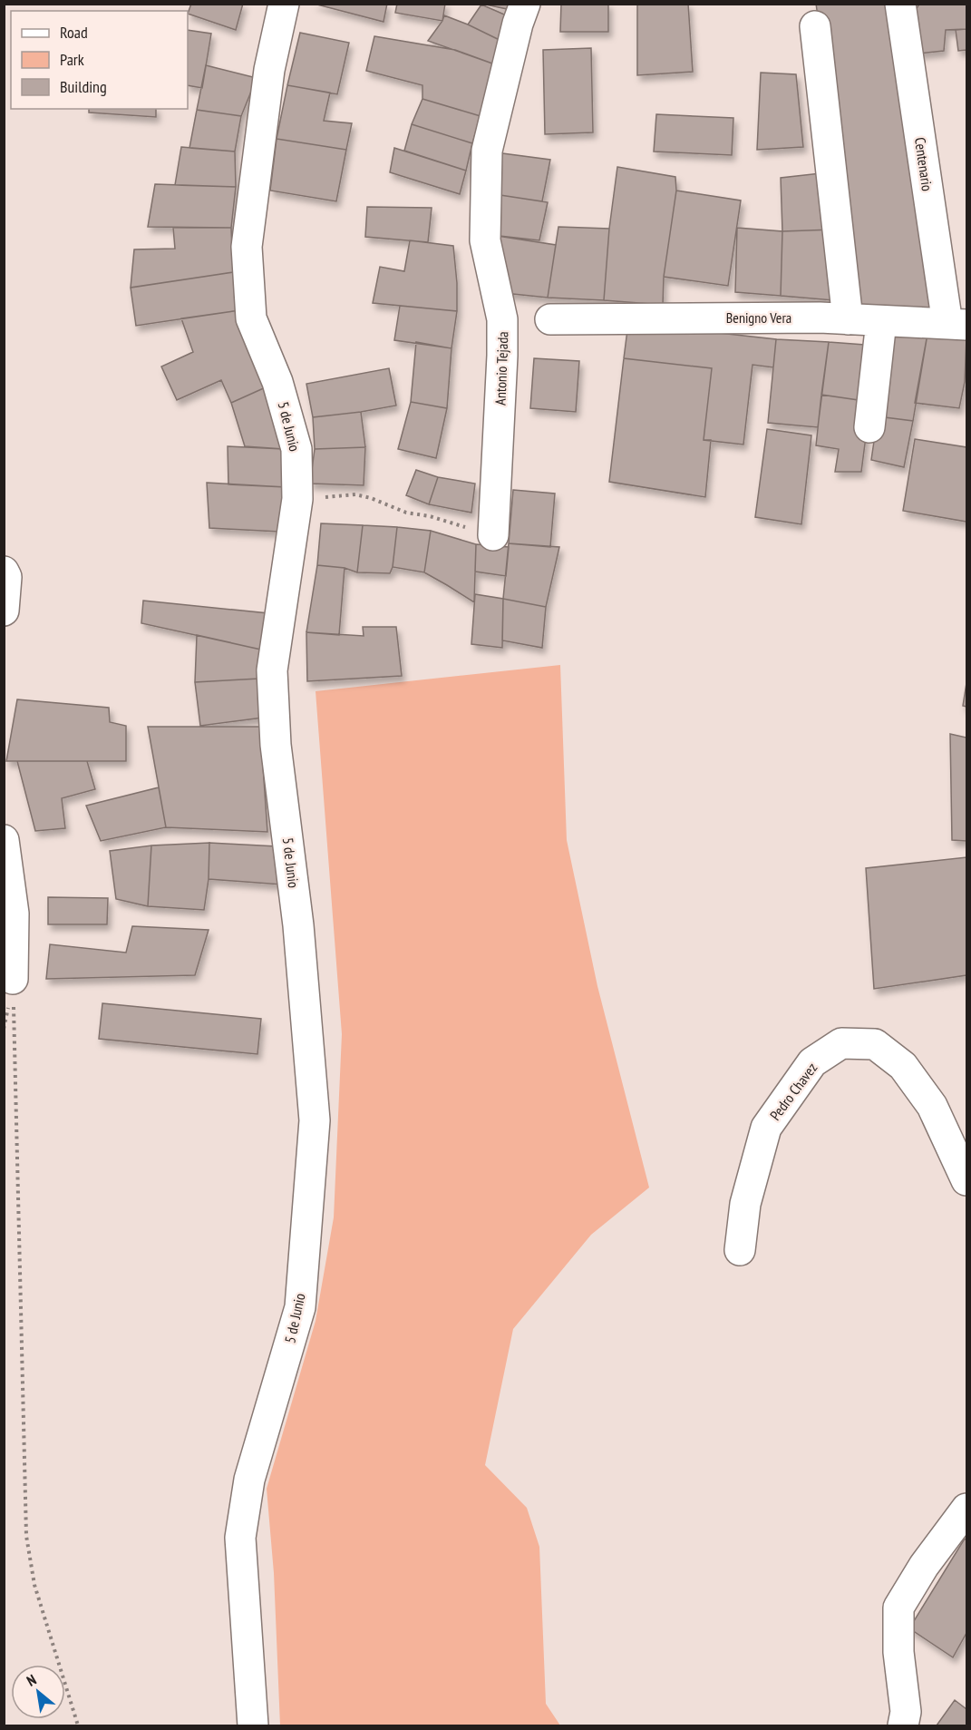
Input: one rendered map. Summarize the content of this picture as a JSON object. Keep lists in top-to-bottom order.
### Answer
{
  "streets": {
    "street": [
      "Centenario",
      "Benigno Vera",
      "Antonio Tejada",
      "5 de Junio",
      "Pedro Chavez"
    ]
  },
  "crossings": [
    ["Centenario", "Benigno Vera"]
  ],
  "legend": ["Road", "Park", "Building"],
  "north": "top left"
}
